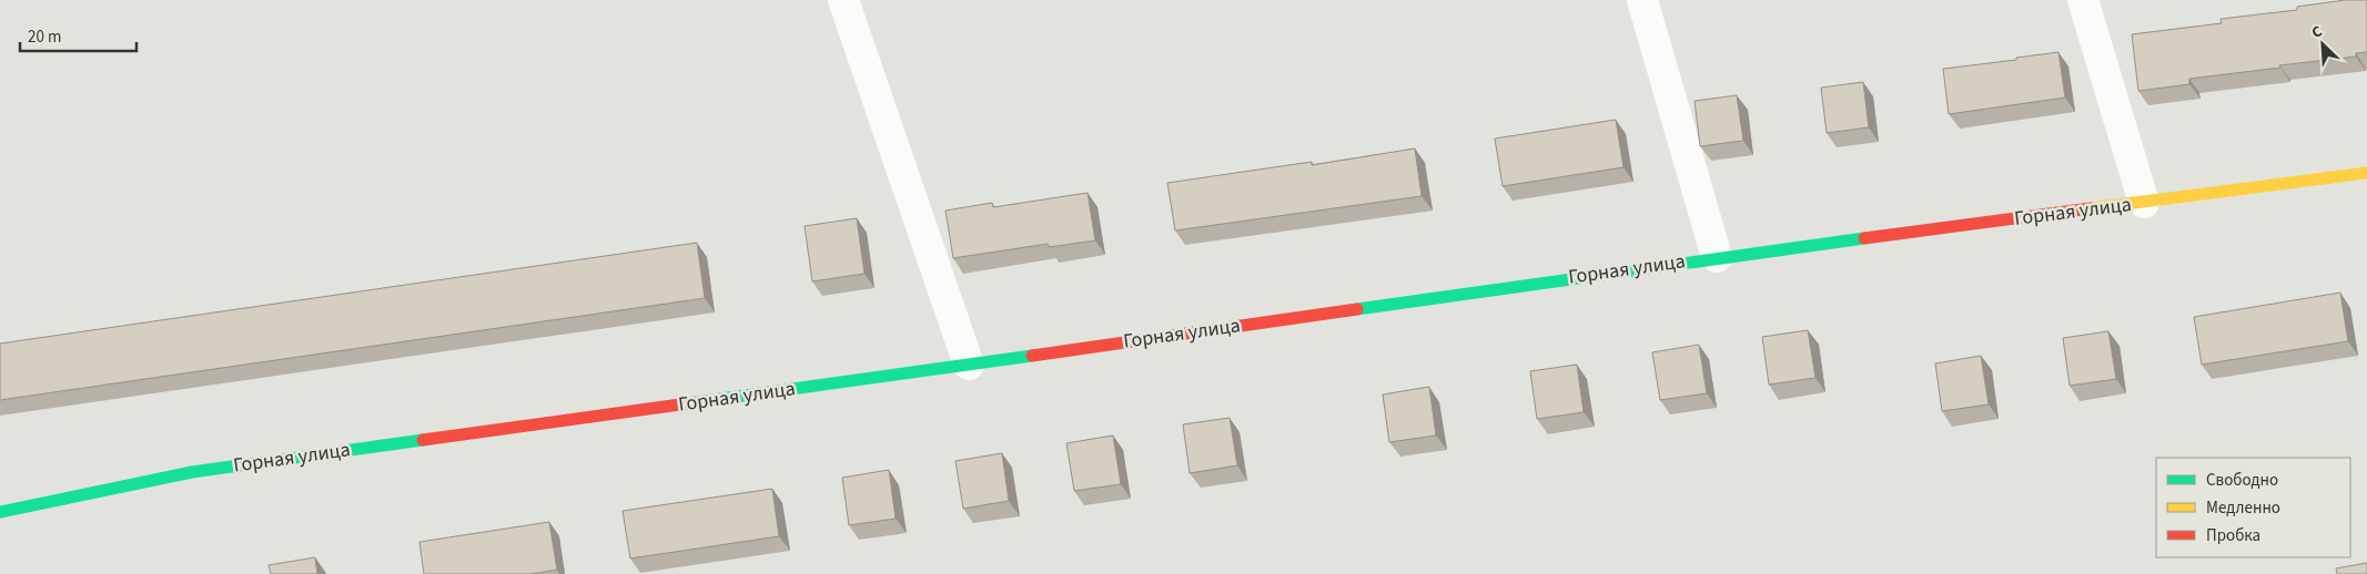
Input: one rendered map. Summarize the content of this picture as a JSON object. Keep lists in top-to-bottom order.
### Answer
{
  "streets": {
    "street": ["Горная улица"]
  },
  "legend": ["Свободно", "Медленно", "Пробка"],
  "scale_bar": "20 m",
  "north": "top left"
}
